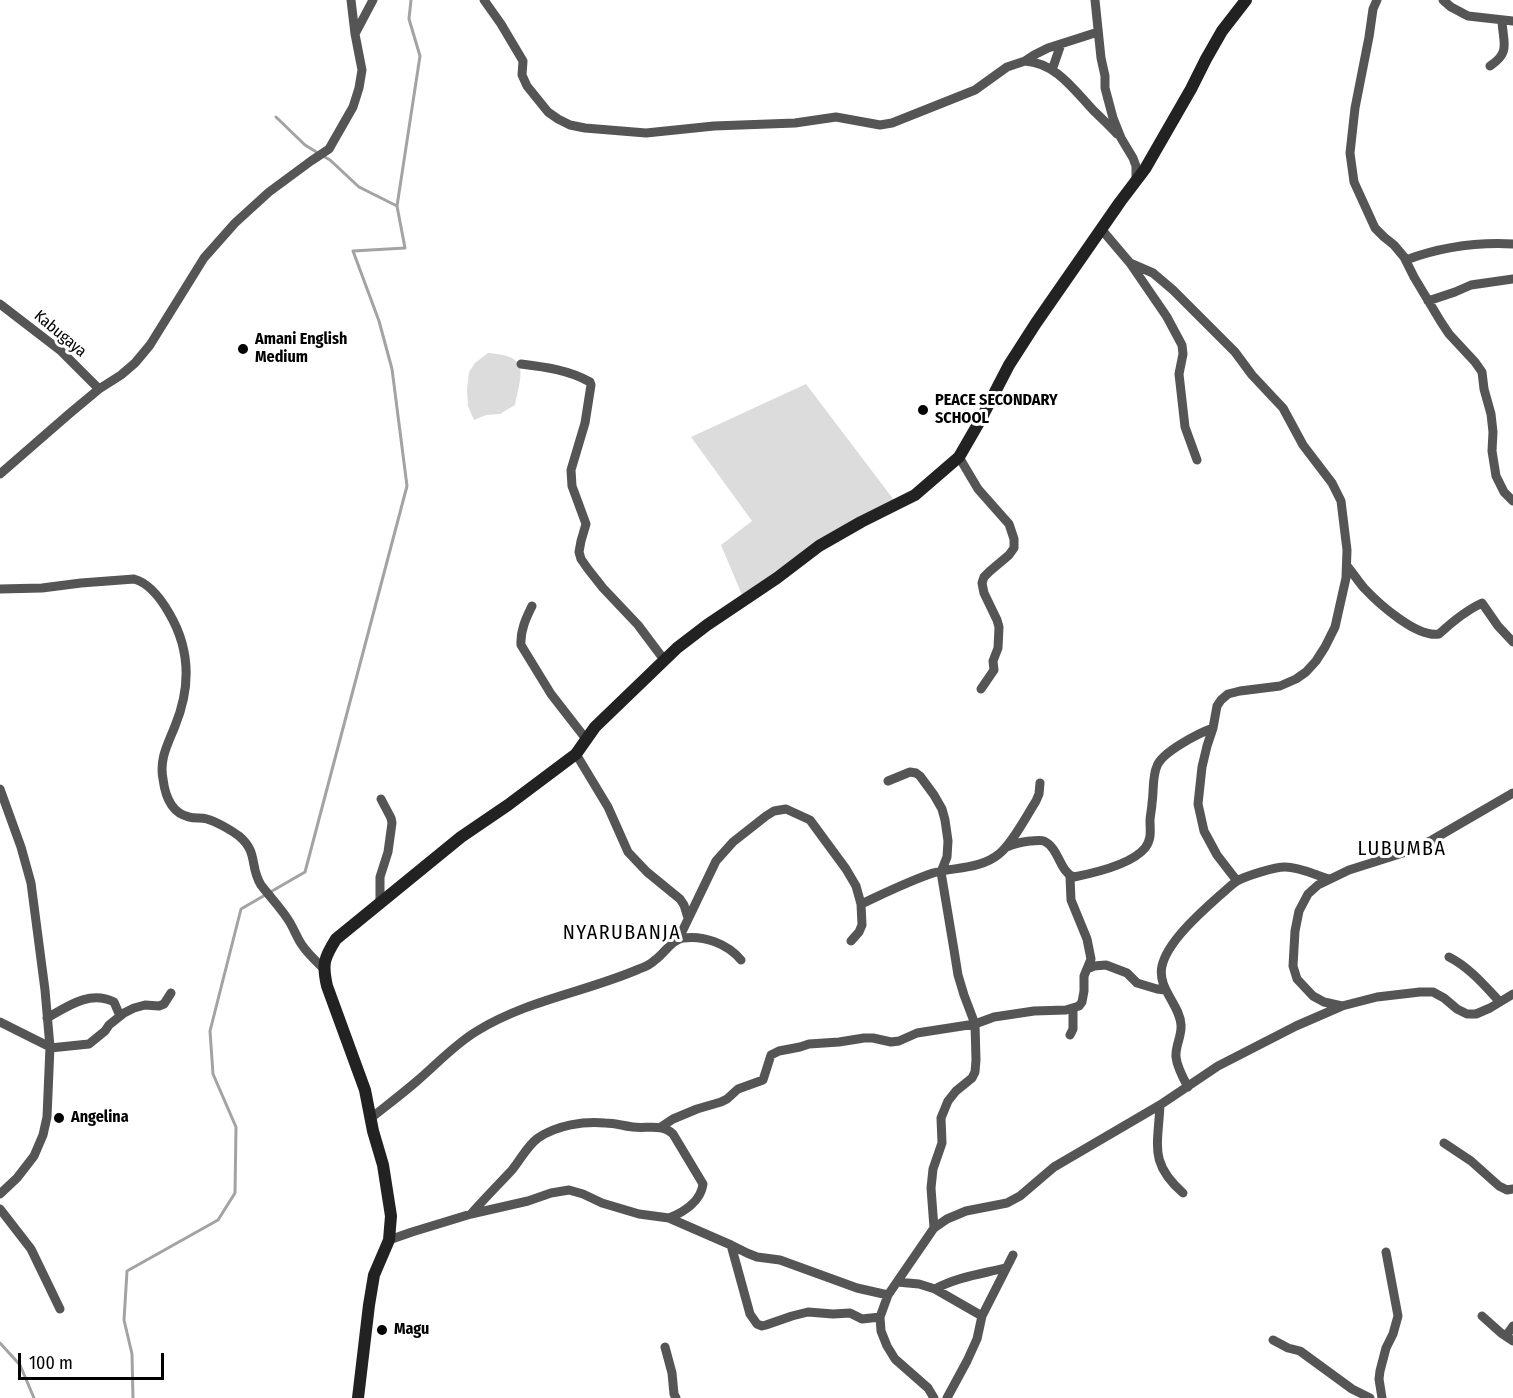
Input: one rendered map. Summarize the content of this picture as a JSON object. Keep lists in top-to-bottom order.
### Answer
{
  "streets": {
    "street": ["Kabugaya"]
  },
  "districts": ["LUBUMBA", "NYARUBANJA"],
  "places": [
    "Amani English Medium",
    "PEACE SECONDARY SCHOOL",
    "Angelina",
    "Magu"
  ],
  "scale_bar": "100 m"
}
